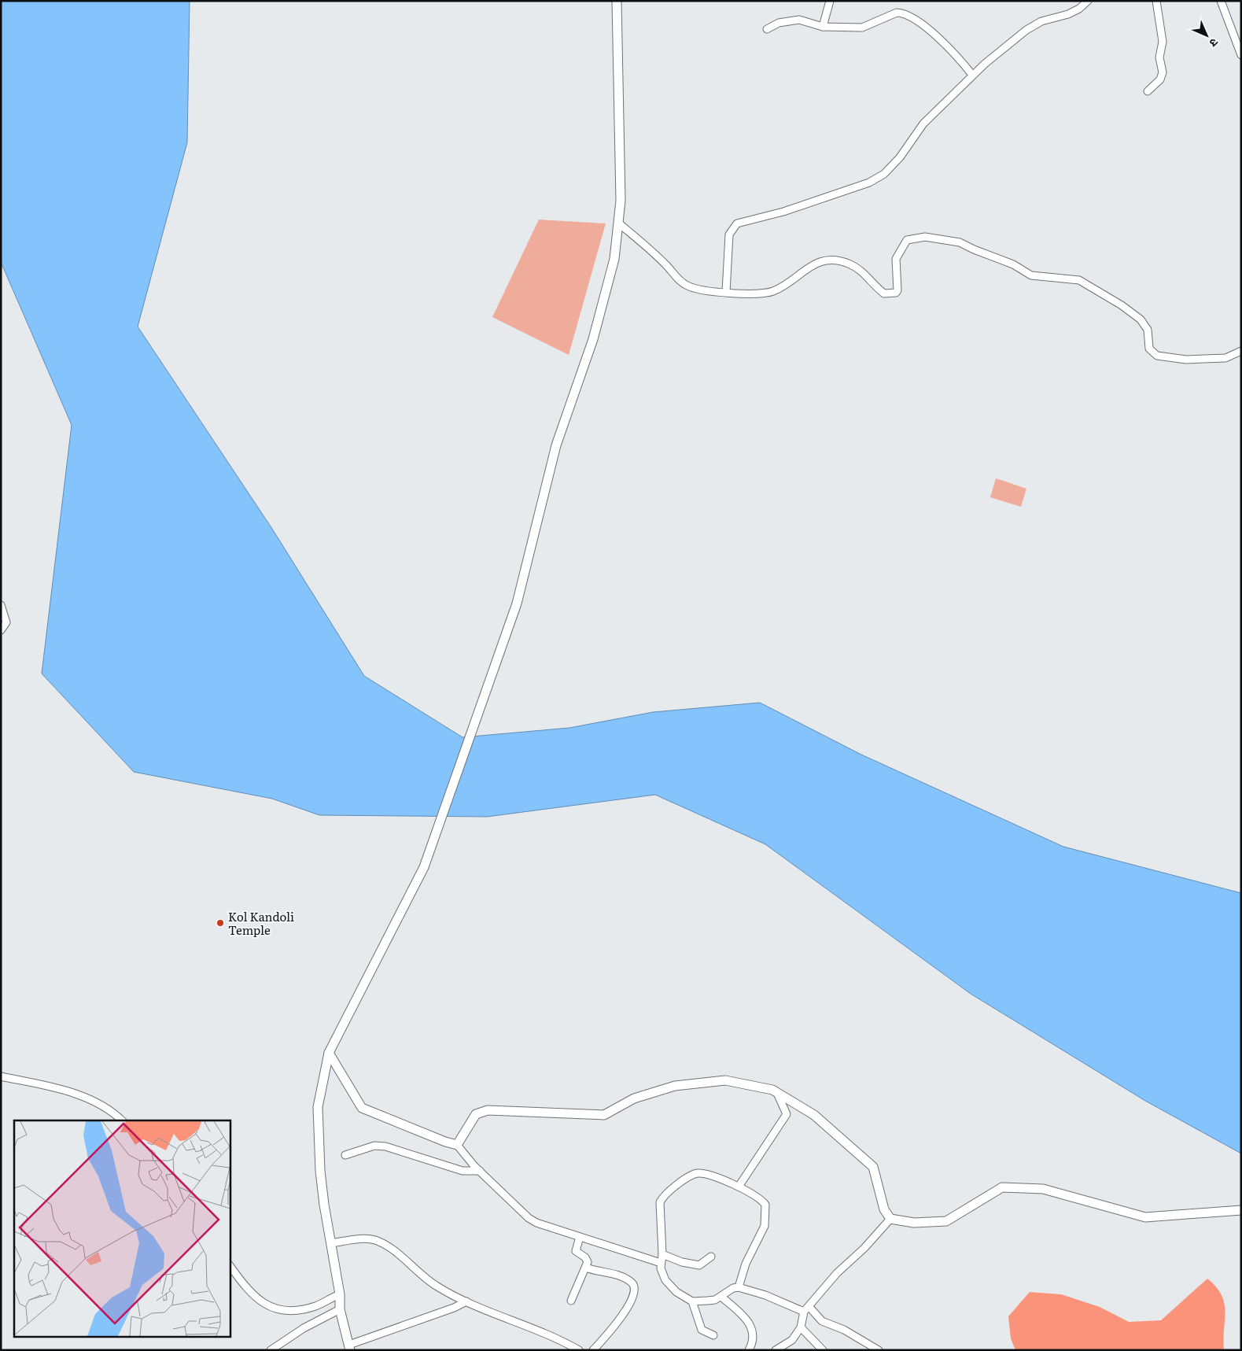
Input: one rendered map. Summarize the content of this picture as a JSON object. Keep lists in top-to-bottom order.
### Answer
{
  "places": ["Kol Kandoli Temple"],
  "north": "bottom right"
}
